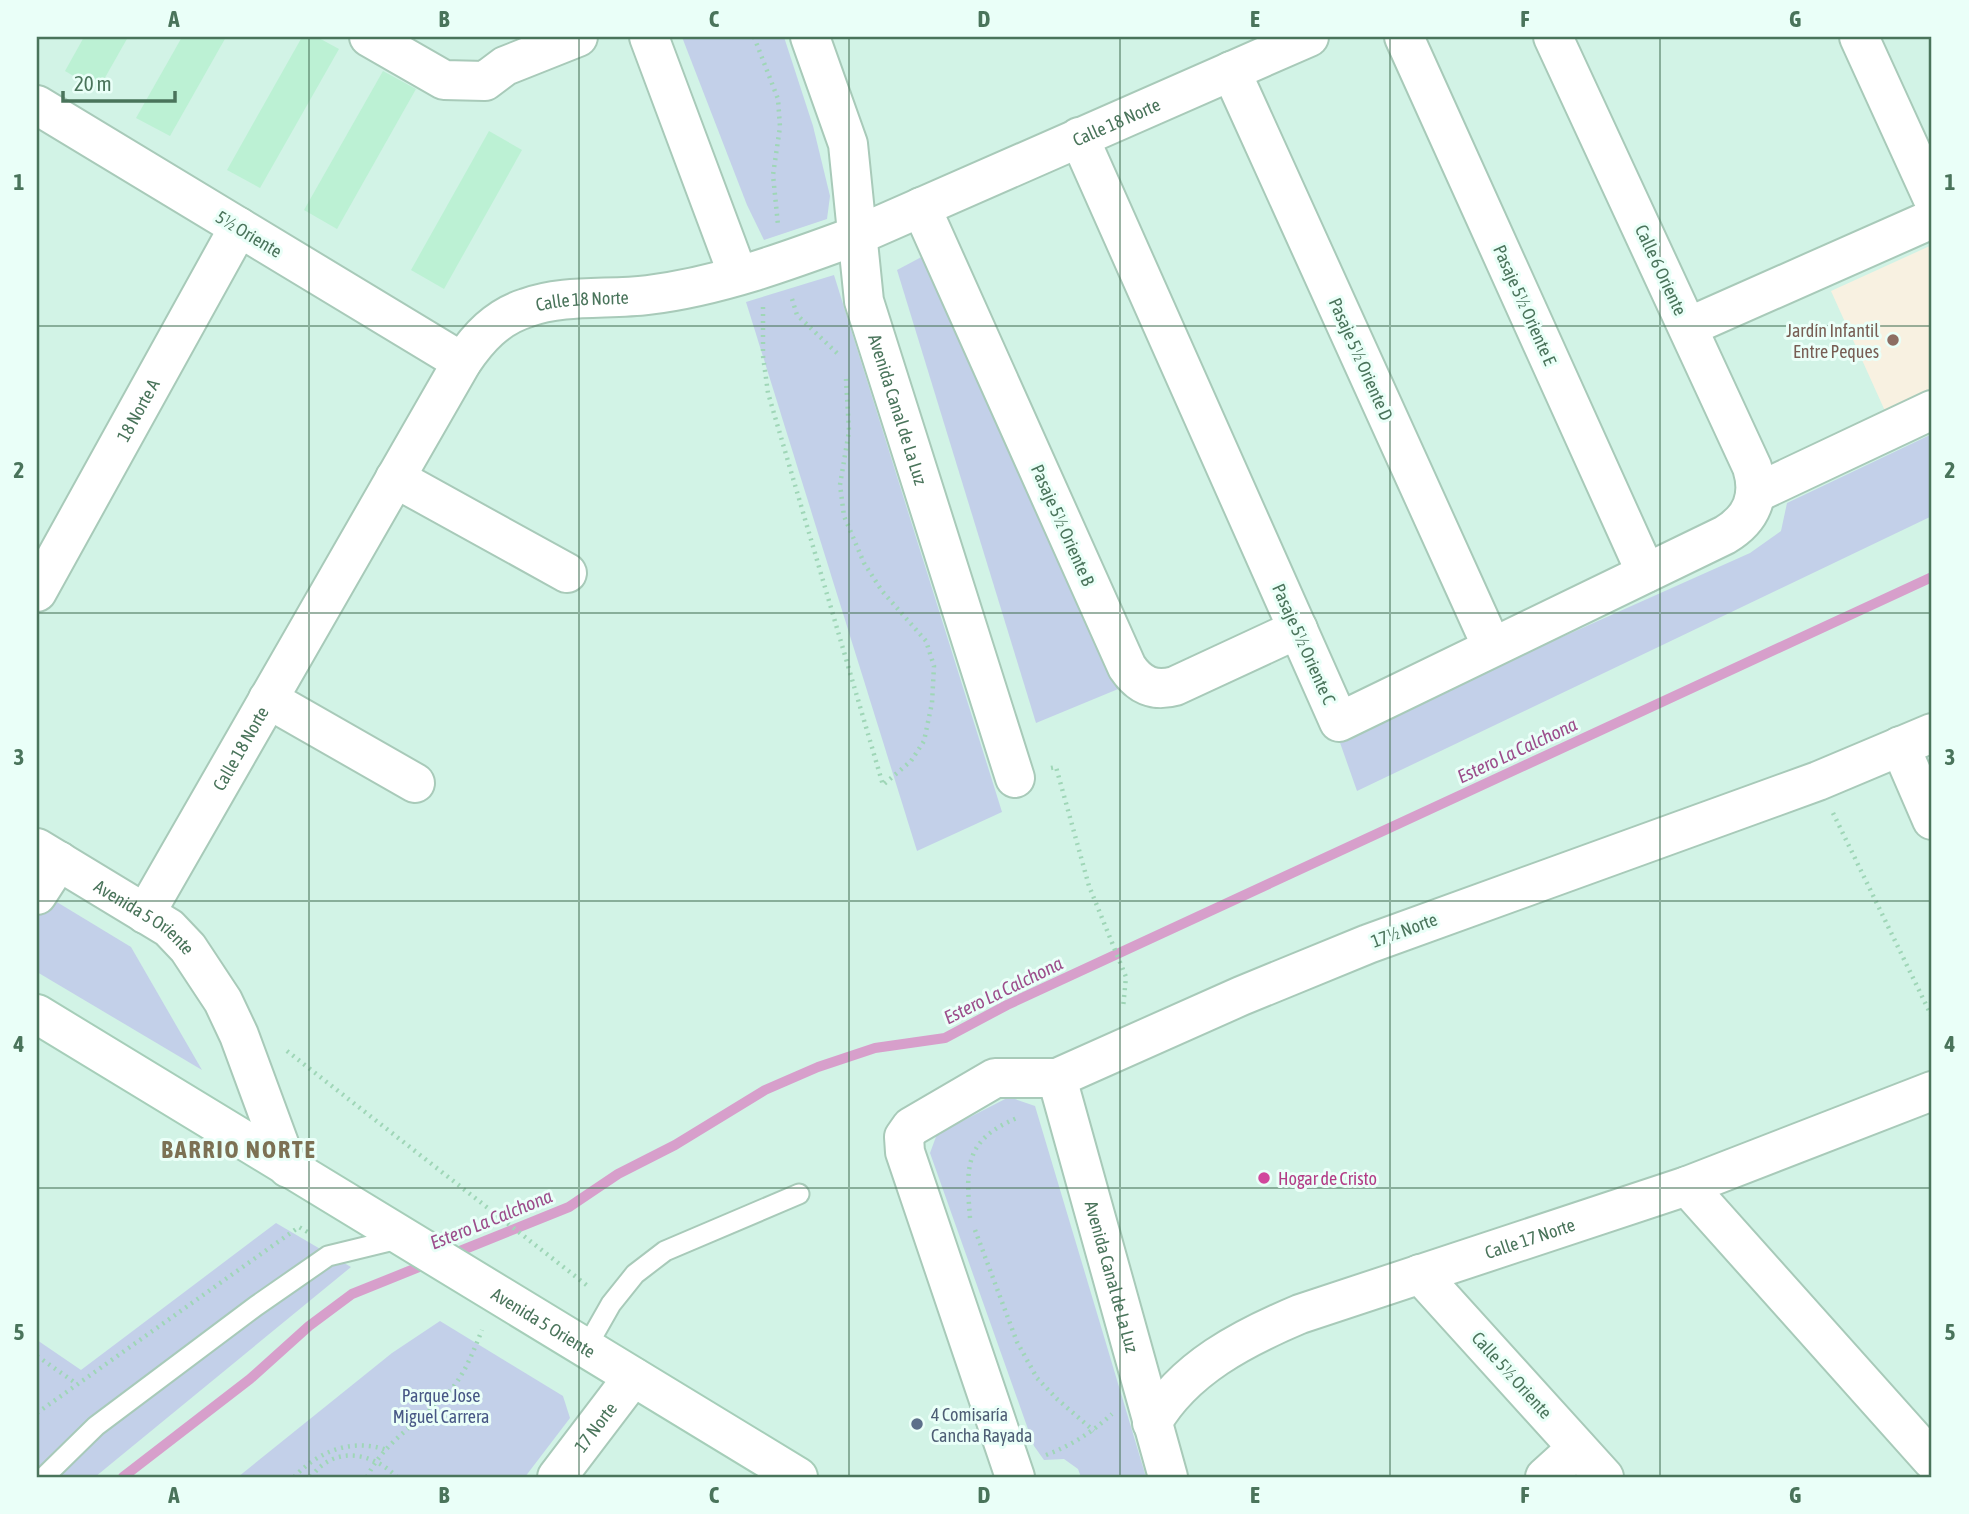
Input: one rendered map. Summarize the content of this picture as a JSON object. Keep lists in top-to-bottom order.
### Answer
{
  "streets": {
    "street": [
      "Calle 18 Norte",
      "5½ Oriente",
      "Calle 6 Oriente",
      "Pasaje 5½ Oriente E",
      "Pasaje 5½ Oriente D",
      "18 Norte A",
      "Avenida Canal de La Luz",
      "Pasaje 5½ Oriente B",
      "Pasaje 5½ Oriente C",
      "Avenida 5 Oriente",
      "17½ Norte",
      "Calle 17 Norte",
      "Calle 5½ Oriente",
      "17 Norte"
    ]
  },
  "crossings": [
    ["Calle 18 Norte", "5½ Oriente"],
    ["Calle 18 Norte", "Pasaje 5½ Oriente D"],
    ["Calle 18 Norte", "Avenida Canal de La Luz"],
    ["Calle 18 Norte", "Pasaje 5½ Oriente B"],
    ["Calle 18 Norte", "Pasaje 5½ Oriente C"],
    ["Calle 18 Norte", "Avenida 5 Oriente"],
    ["5½ Oriente", "18 Norte A"],
    ["Calle 6 Oriente", "Pasaje 5½ Oriente C"],
    ["Pasaje 5½ Oriente E", "Pasaje 5½ Oriente C"],
    ["Pasaje 5½ Oriente D", "Pasaje 5½ Oriente C"],
    ["Avenida Canal de La Luz", "17½ Norte"],
    ["Avenida Canal de La Luz", "Calle 17 Norte"],
    ["Pasaje 5½ Oriente B", "Pasaje 5½ Oriente C"],
    ["Avenida 5 Oriente", "17 Norte"],
    ["Calle 17 Norte", "Calle 5½ Oriente"]
  ],
  "districts": ["BARRIO NORTE"],
  "water": ["Estero La Calchona"],
  "parks": ["Parque Jose Miguel Carrera"],
  "places": ["Jardín Infantil Entre Peques", "Hogar de Cristo", "4 Comisaría Cancha Rayada"],
  "scale_bar": "20 m",
  "grid": {
    "columns": [
      "A",
      "B",
      "C",
      "D",
      "E",
      "F",
      "G"
    ],
    "rows": [
      "1",
      "2",
      "3",
      "4",
      "5"
    ]
  }
}
